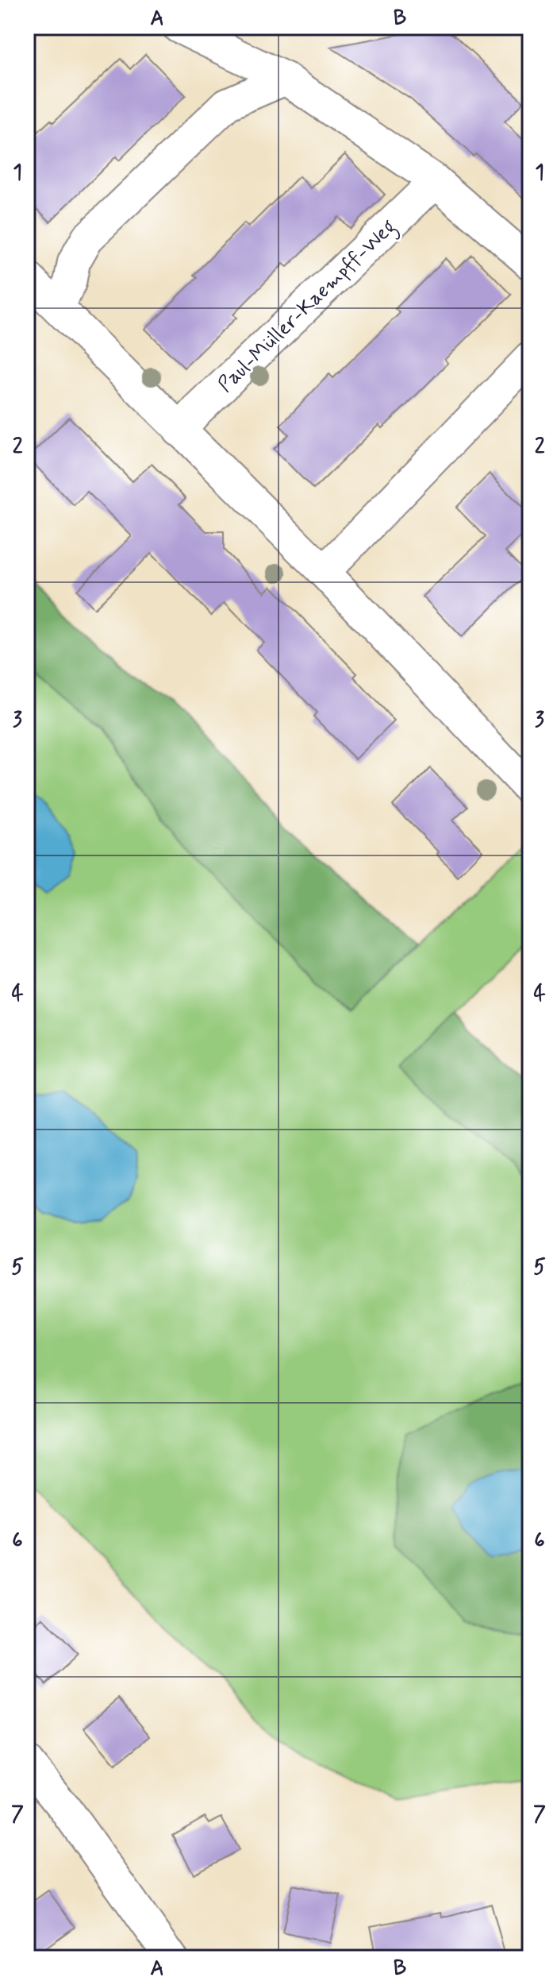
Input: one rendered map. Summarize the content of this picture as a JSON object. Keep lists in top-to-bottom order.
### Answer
{
  "streets": {
    "street": ["Paul-Müller-Kaempff-Weg"]
  },
  "grid": {
    "columns": ["A", "B"],
    "rows": [
      "1",
      "2",
      "3",
      "4",
      "5",
      "6",
      "7"
    ]
  }
}
